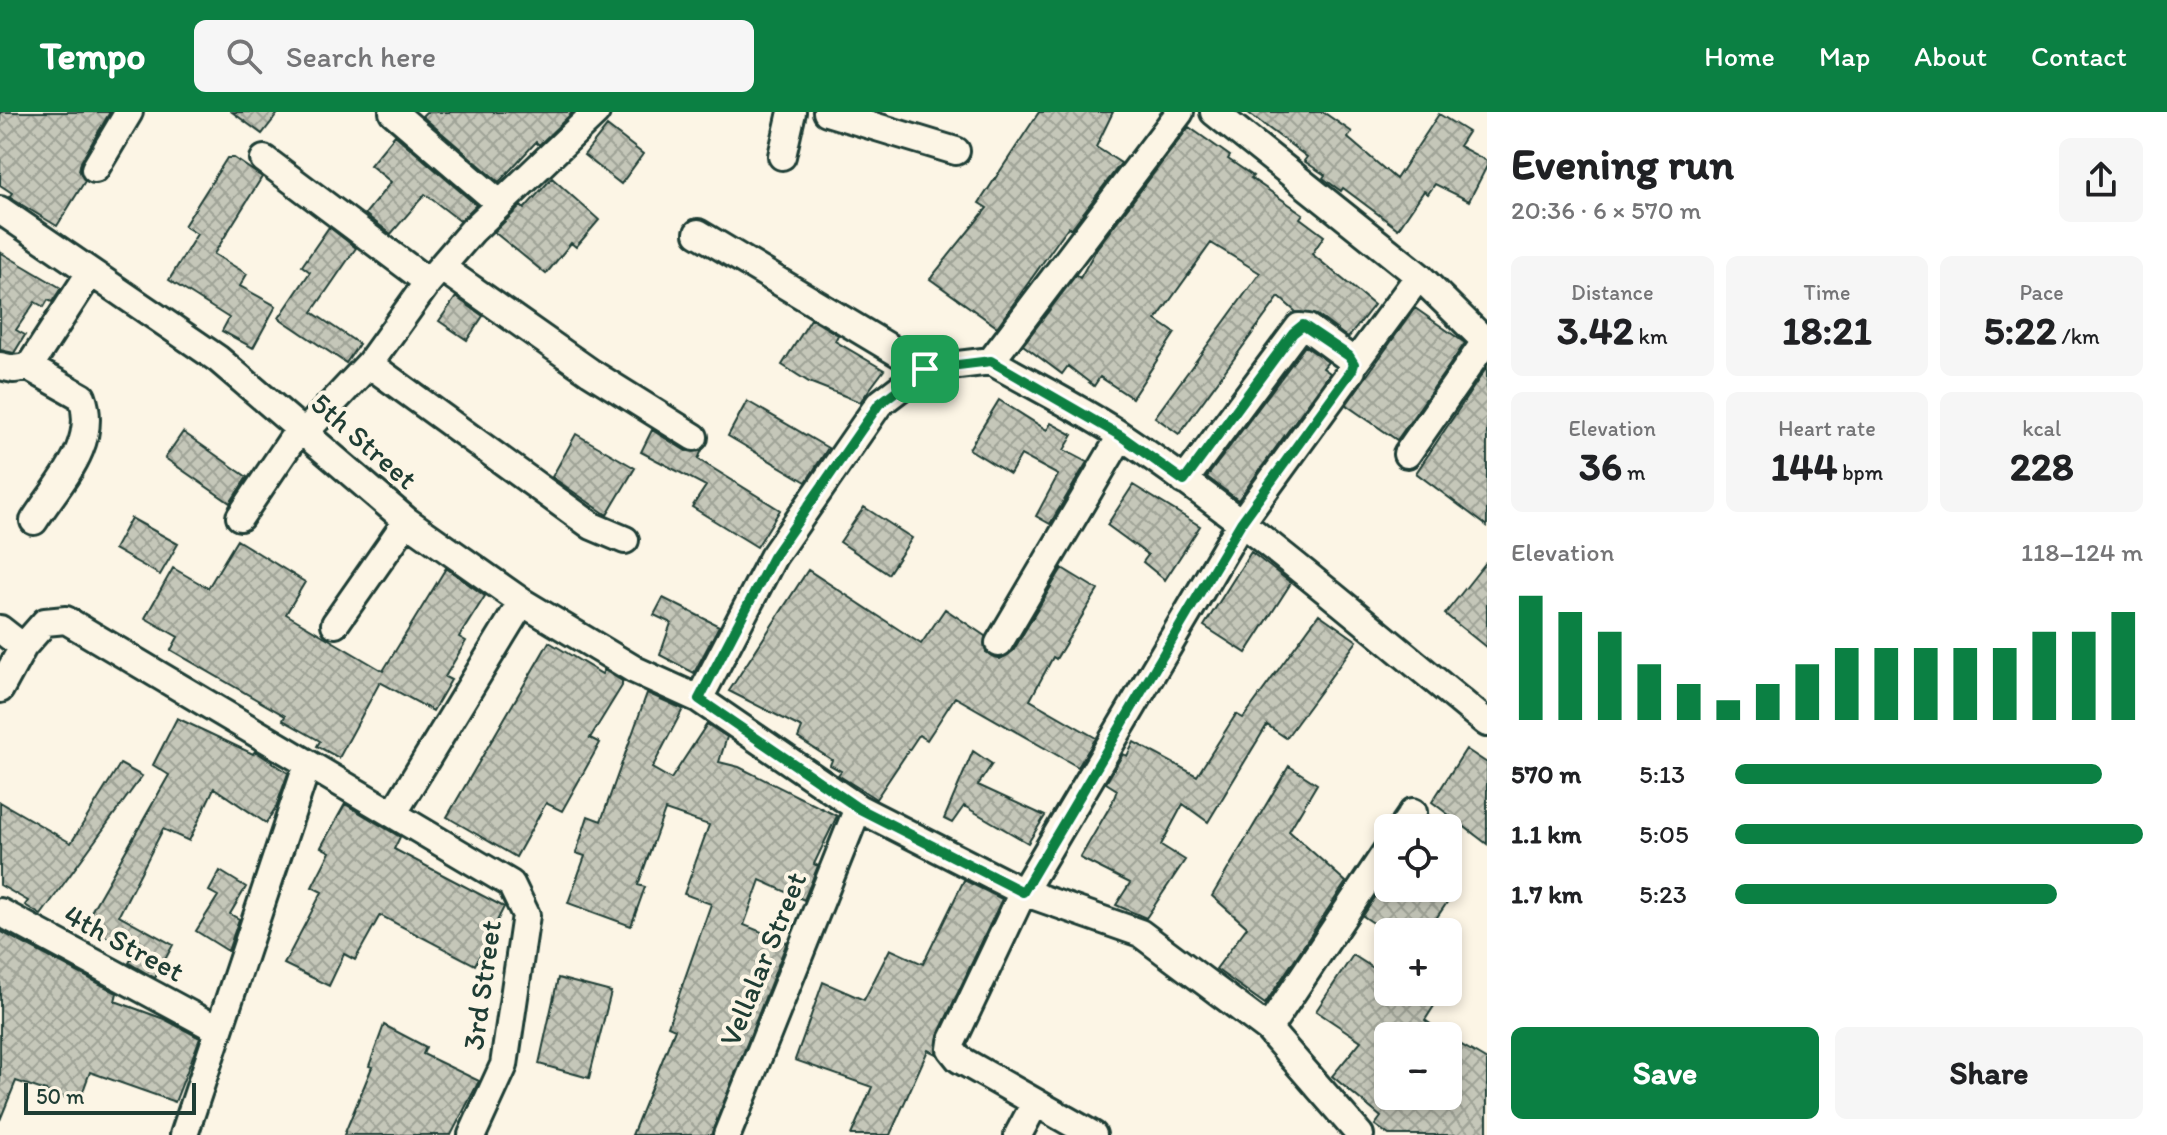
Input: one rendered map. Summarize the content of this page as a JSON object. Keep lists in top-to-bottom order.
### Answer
{
  "streets": {
    "street": [
      "5th Street",
      "4th Street",
      "Vellalar Street",
      "3rd Street"
    ]
  },
  "crossings": [
    ["5th Street", "Vellalar Street"]
  ],
  "scale_bar": "50 m",
  "page": {
    "header": "Tempo",
    "search": "Search here",
    "nav": [
      "Home",
      "Map",
      "About",
      "Contact"
    ],
    "heading": ["Evening run", "20:36 · 6 × 570 m"],
    "stats": [
      ["Distance", "3.42 km"],
      ["Time", "18:21"],
      ["Pace", "5:22 /km"],
      ["Elevation", "36 m"],
      ["Heart rate", "144 bpm"],
      ["kcal", "228"]
    ],
    "chart": ["Elevation", "118–124 m"],
    "list": [
      {
        "name": "570 m",
        "note": "5:13"
      },
      {
        "name": "1.1 km",
        "note": "5:05"
      },
      {
        "name": "1.7 km",
        "note": "5:23"
      }
    ],
    "map_buttons": ["+", "−"],
    "buttons": ["Save", "Share"],
    "scale": "50 m"
  }
}
